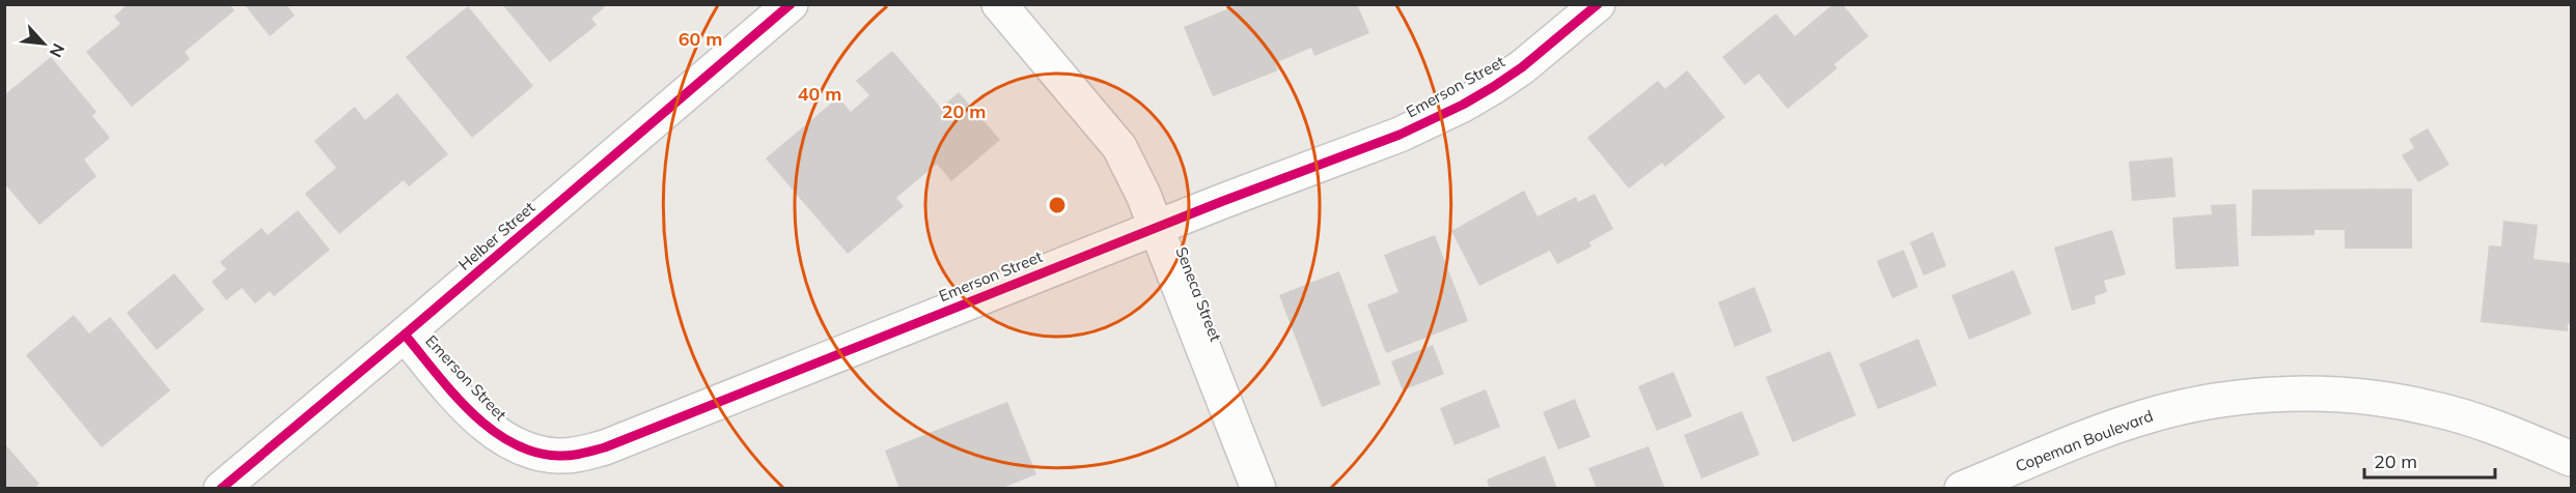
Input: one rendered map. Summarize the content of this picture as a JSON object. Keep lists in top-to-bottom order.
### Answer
{
  "streets": {
    "street": [
      "Emerson Street",
      "Helber Street",
      "Seneca Street",
      "Copeman Boulevard"
    ]
  },
  "crossings": [
    ["Emerson Street", "Helber Street"],
    ["Emerson Street", "Seneca Street"]
  ],
  "scale_bar": "20 m",
  "north": "bottom right",
  "rings": ["60 m", "40 m", "20 m"]
}
